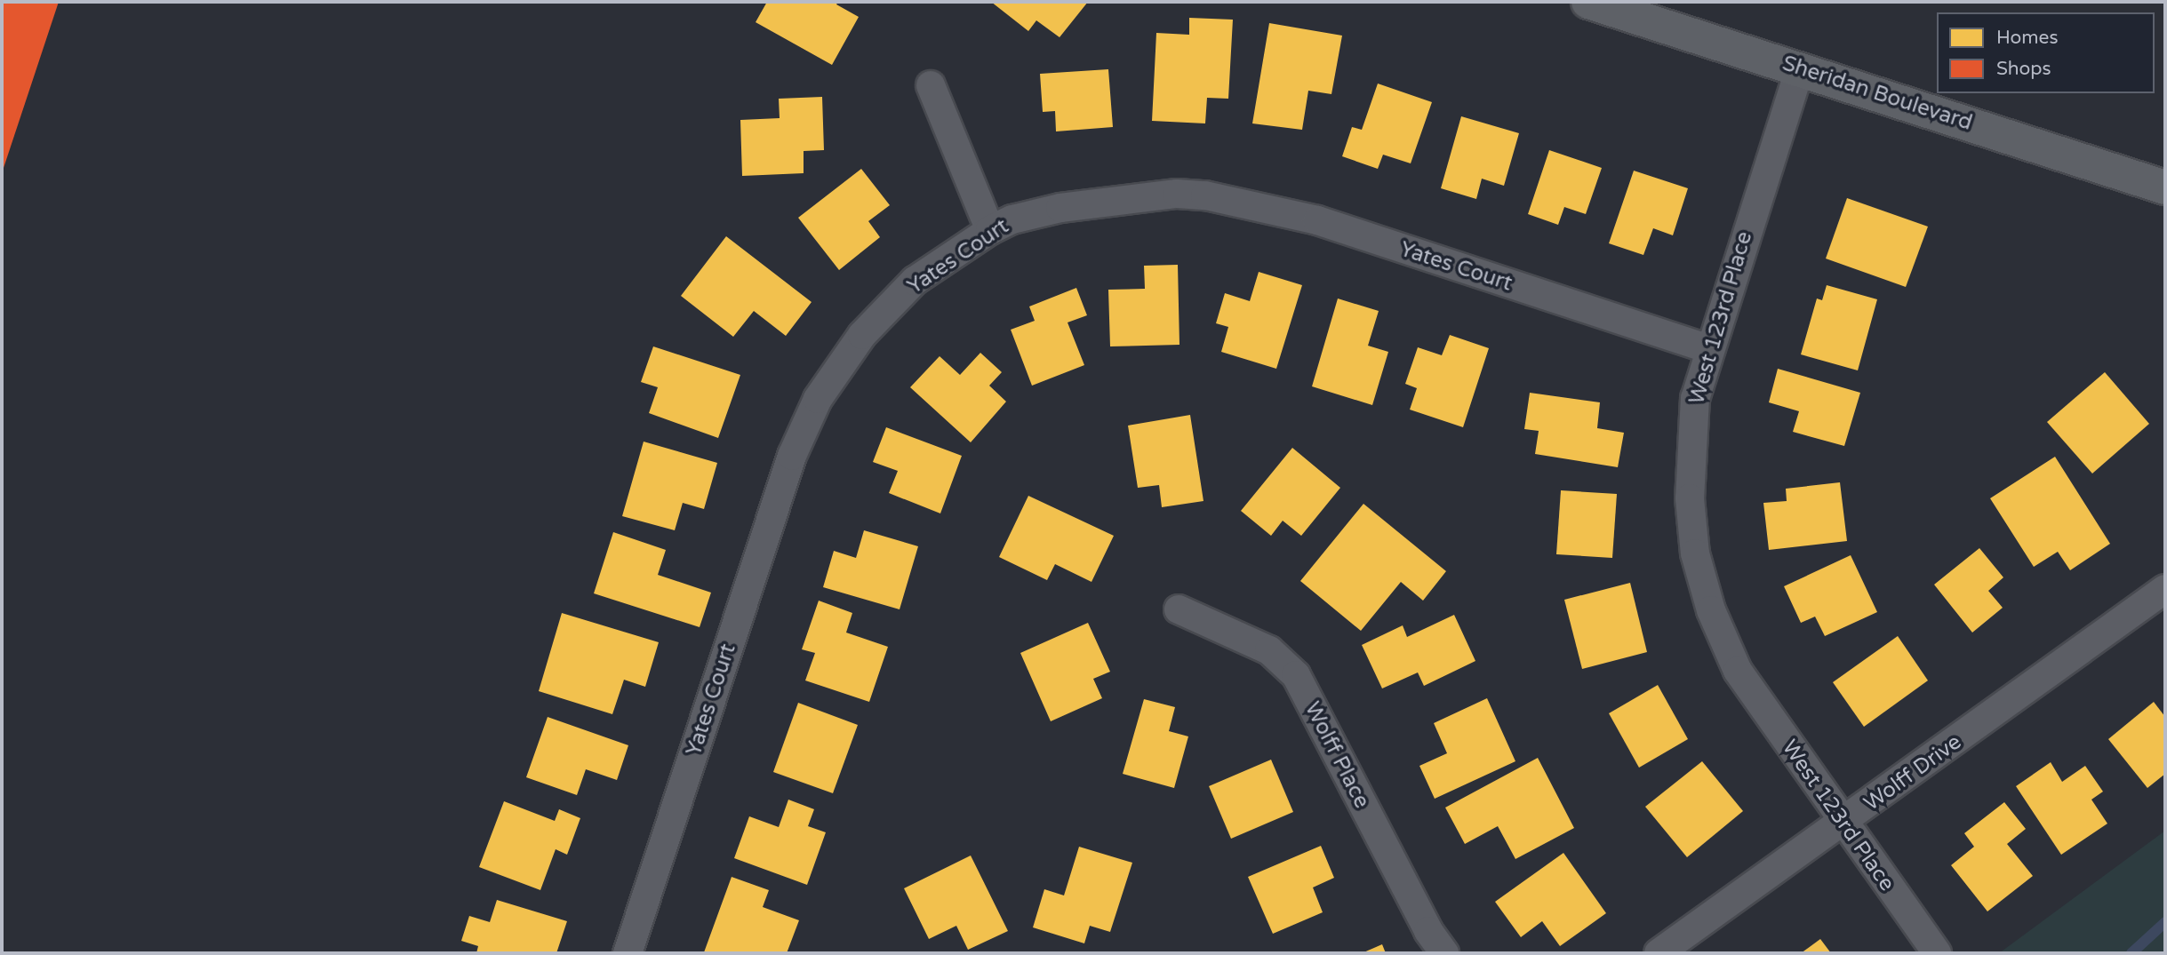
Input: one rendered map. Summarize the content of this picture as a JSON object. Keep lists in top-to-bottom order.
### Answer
{
  "streets": {
    "main road": ["Sheridan Boulevard"],
    "street": [
      "Yates Court",
      "West 123rd Place",
      "Wolff Place",
      "Wolff Drive"
    ]
  },
  "crossings": [
    ["Sheridan Boulevard", "West 123rd Place"],
    ["Yates Court", "West 123rd Place"],
    ["West 123rd Place", "Wolff Drive"]
  ],
  "legend": ["Homes", "Shops"]
}
